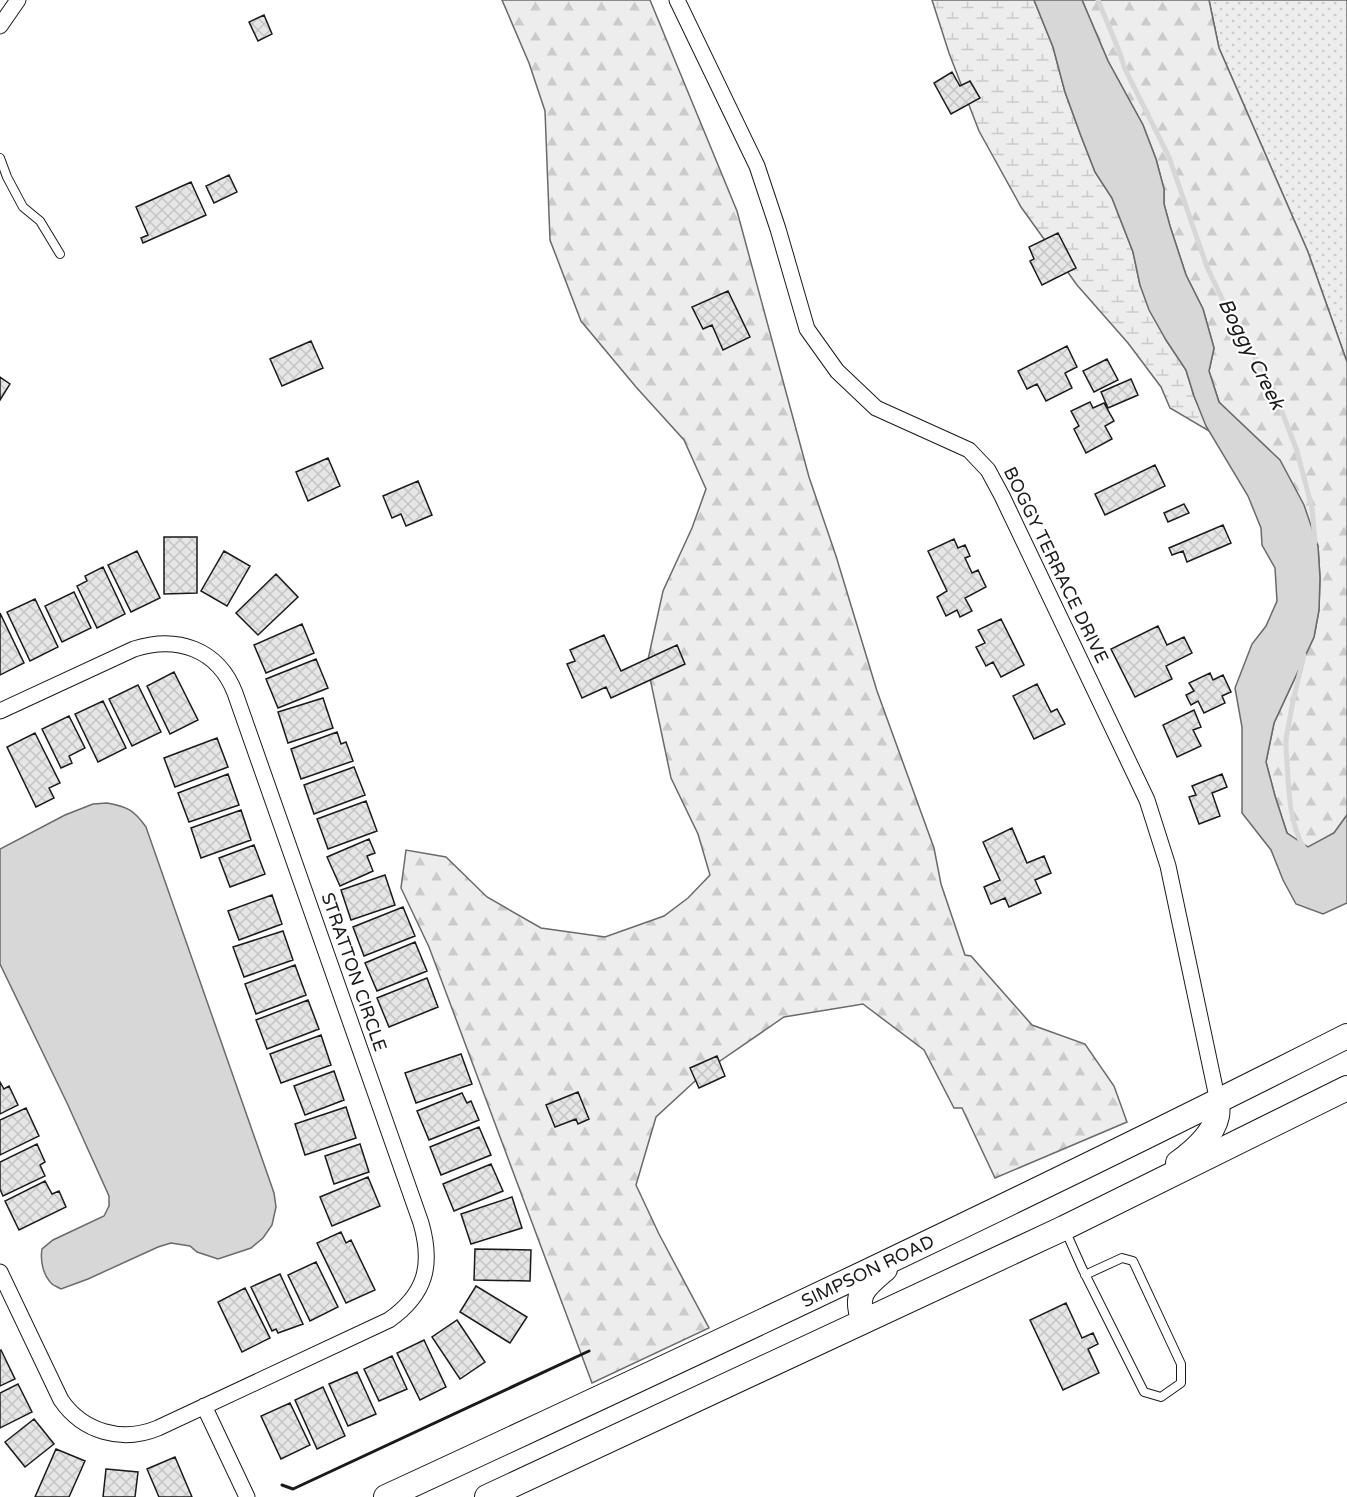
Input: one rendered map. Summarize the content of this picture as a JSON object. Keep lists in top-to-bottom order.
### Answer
{
  "streets": {
    "main road": ["SIMPSON ROAD"],
    "street": ["BOGGY TERRACE DRIVE", "STRATTON CIRCLE"]
  },
  "crossings": [
    ["BOGGY TERRACE DRIVE", "SIMPSON ROAD"]
  ],
  "water": ["Boggy Creek"]
}
